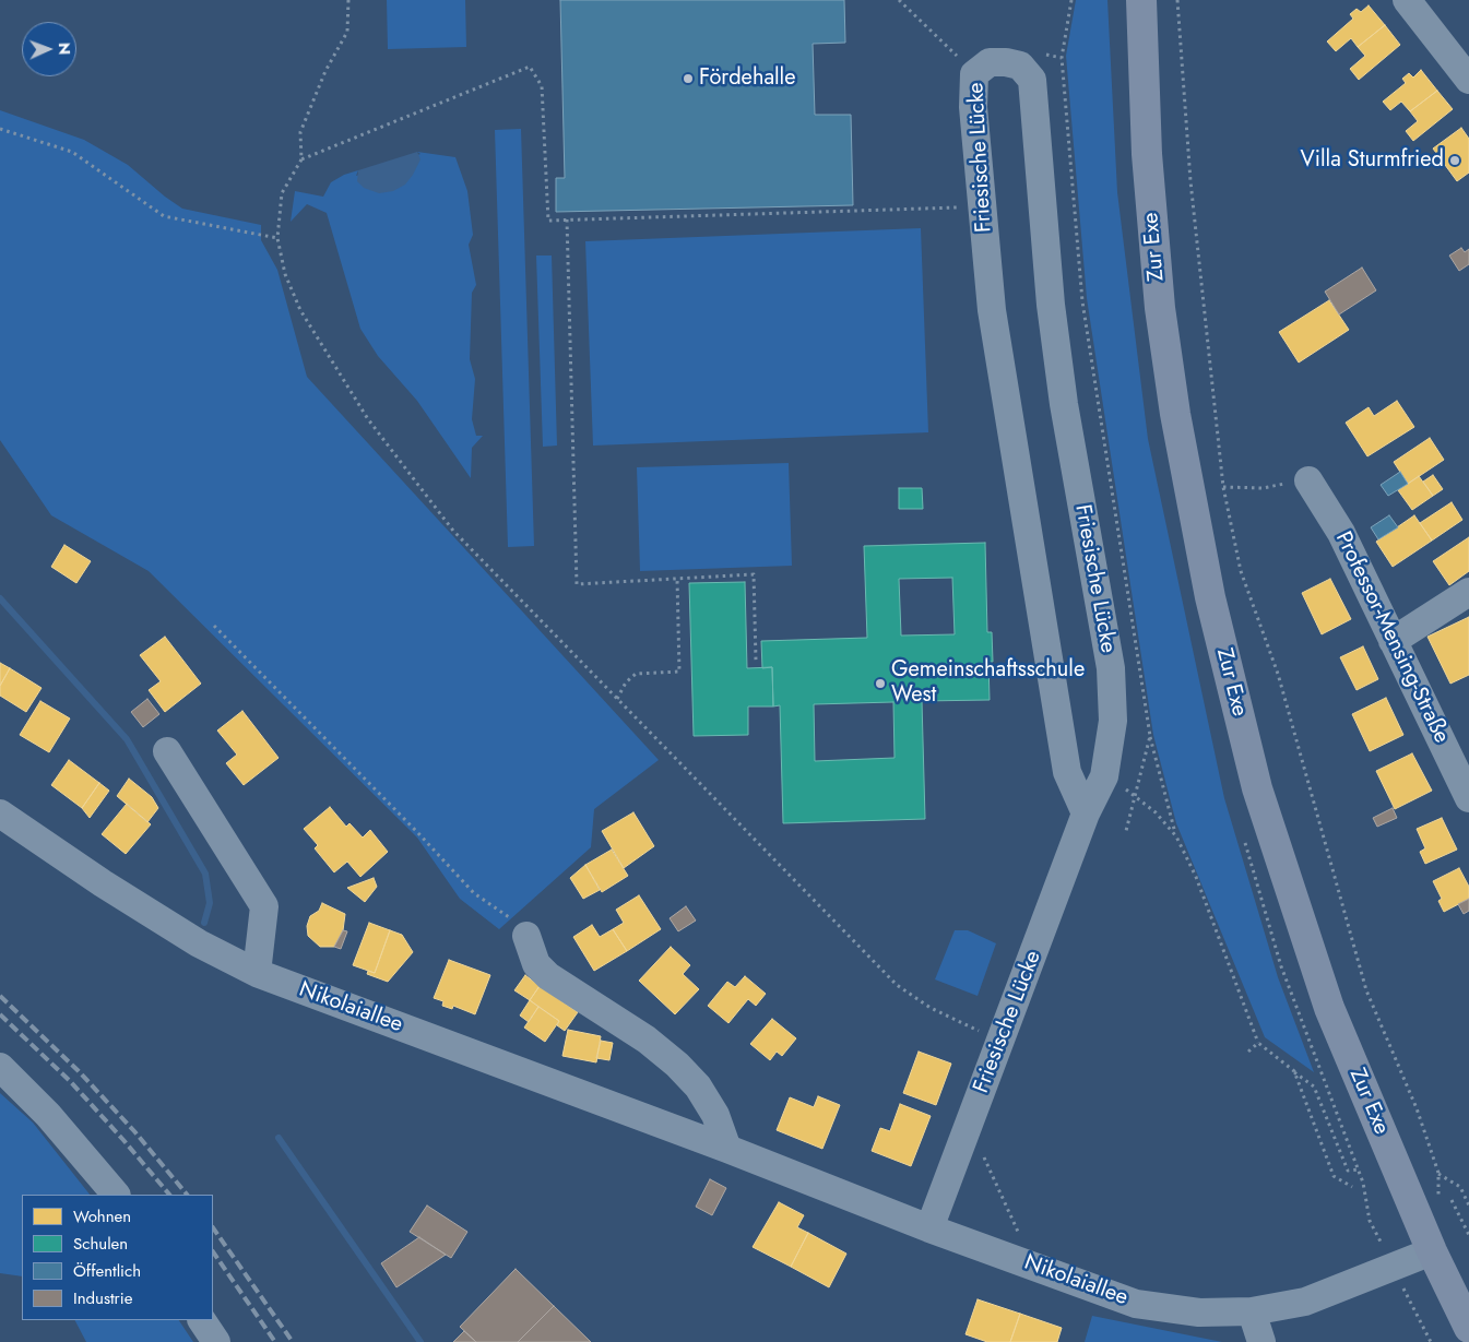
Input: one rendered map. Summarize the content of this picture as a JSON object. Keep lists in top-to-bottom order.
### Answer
{
  "streets": {
    "main road": ["Zur Exe"],
    "street": ["Friesische Lücke", "Professor-Mensing-Straße", "Nikolaiallee"]
  },
  "crossings": [
    ["Friesische Lücke", "Nikolaiallee"],
    ["Zur Exe", "Nikolaiallee"]
  ],
  "places": ["Fördehalle", "Villa Sturmfried", "Gemeinschaftsschule West"],
  "legend": [
    "Wohnen",
    "Schulen",
    "Öffentlich",
    "Industrie"
  ],
  "north": "right"
}
